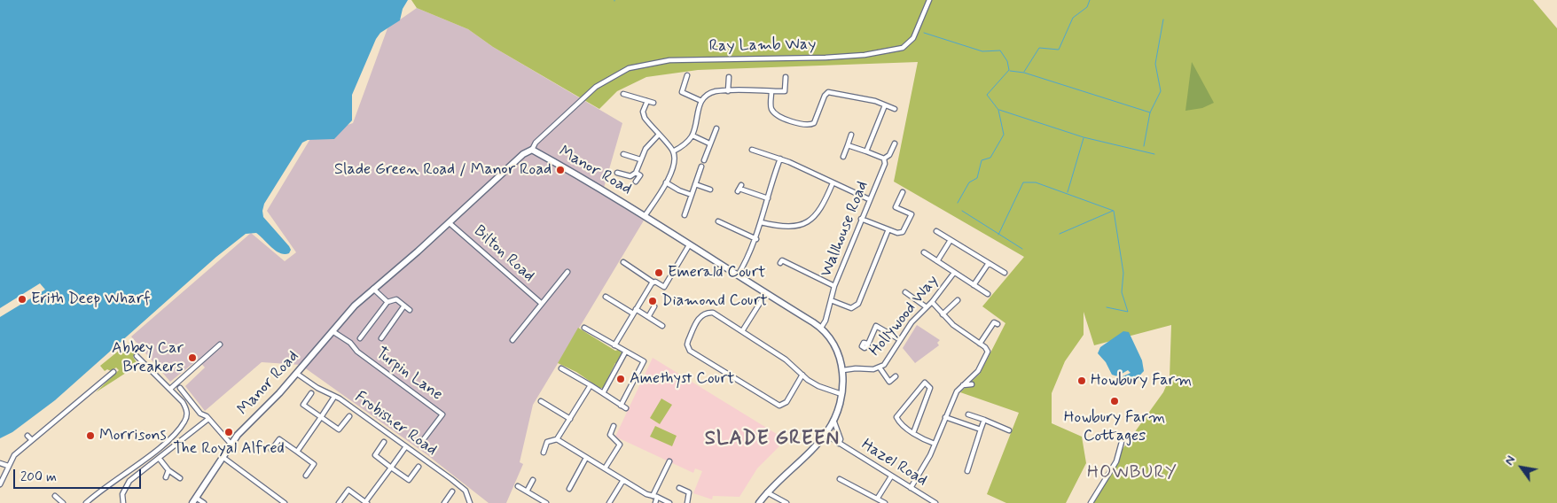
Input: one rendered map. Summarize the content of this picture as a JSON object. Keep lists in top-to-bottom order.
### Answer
{
  "streets": {
    "street": [
      "Ray Lamb Way",
      "Manor Road",
      "Wallhouse Road",
      "Bilton Road",
      "Hollywood Way",
      "Turpin Lane",
      "Frobisher Road",
      "Hazel Road"
    ]
  },
  "crossings": [
    ["Ray Lamb Way", "Manor Road"],
    ["Manor Road", "Wallhouse Road"],
    ["Manor Road", "Bilton Road"],
    ["Manor Road", "Turpin Lane"],
    ["Manor Road", "Frobisher Road"]
  ],
  "districts": ["SLADE GREEN", "HOWBURY"],
  "places": [
    "Slade Green Road / Manor Road",
    "Emerald Court",
    "Erith Deep Wharf",
    "Diamond Court",
    "Abbey Car Breakers",
    "Amethyst Court",
    "Howbury Farm",
    "Howbury Farm Cottages",
    "The Royal Alfred",
    "Morrisons"
  ],
  "scale_bar": "200 m",
  "north": "top left"
}
